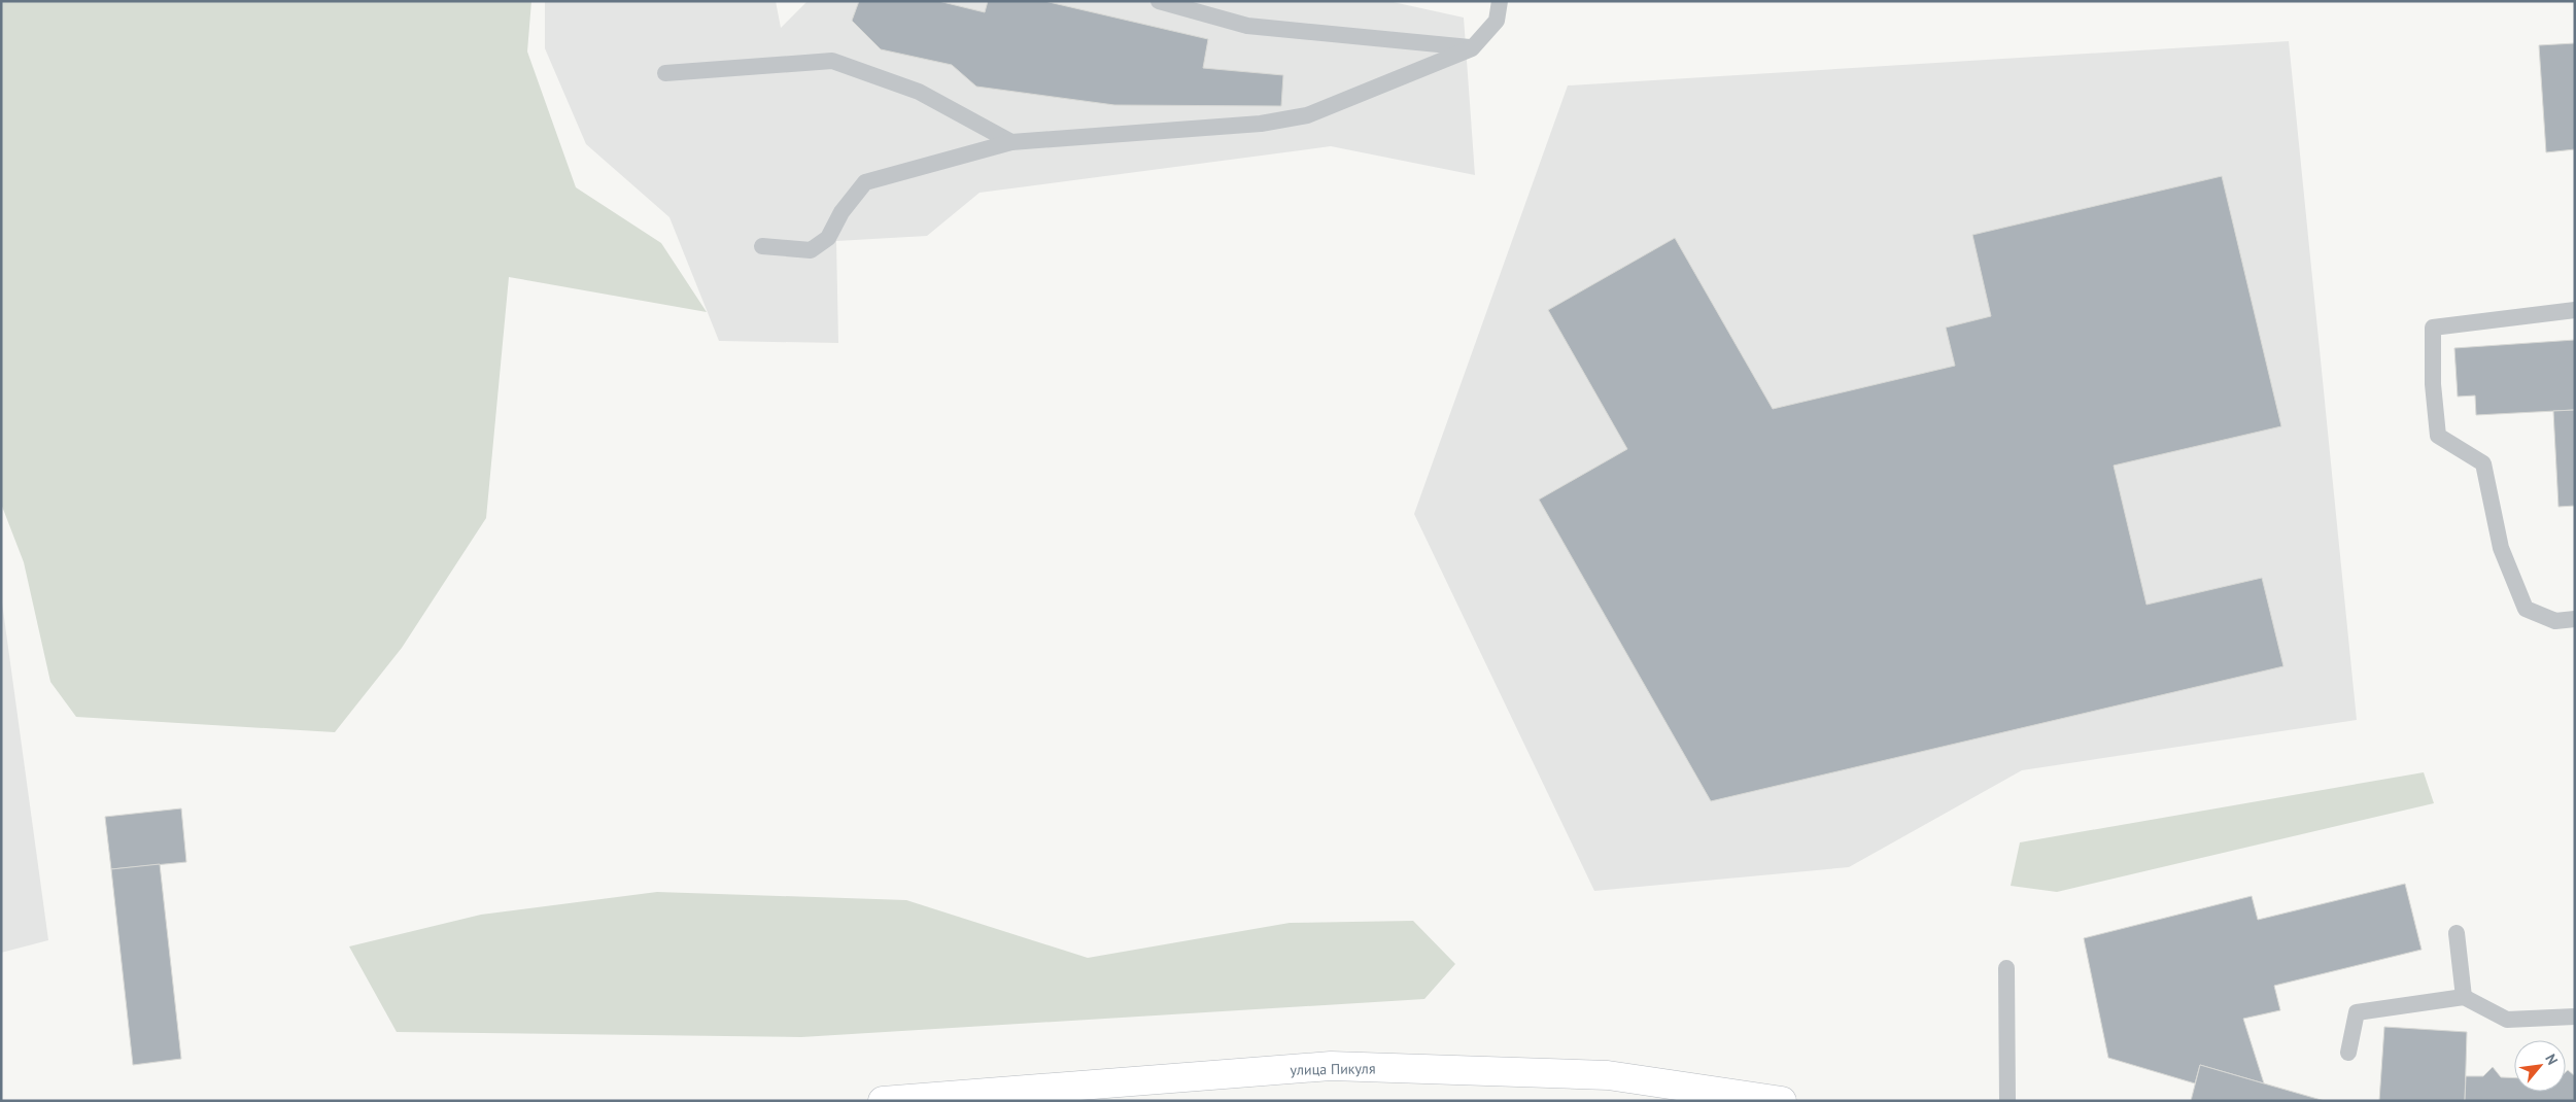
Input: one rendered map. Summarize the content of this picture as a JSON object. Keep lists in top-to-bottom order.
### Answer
{
  "streets": {
    "main road": ["улица Пикуля"]
  },
  "north": "top right"
}
